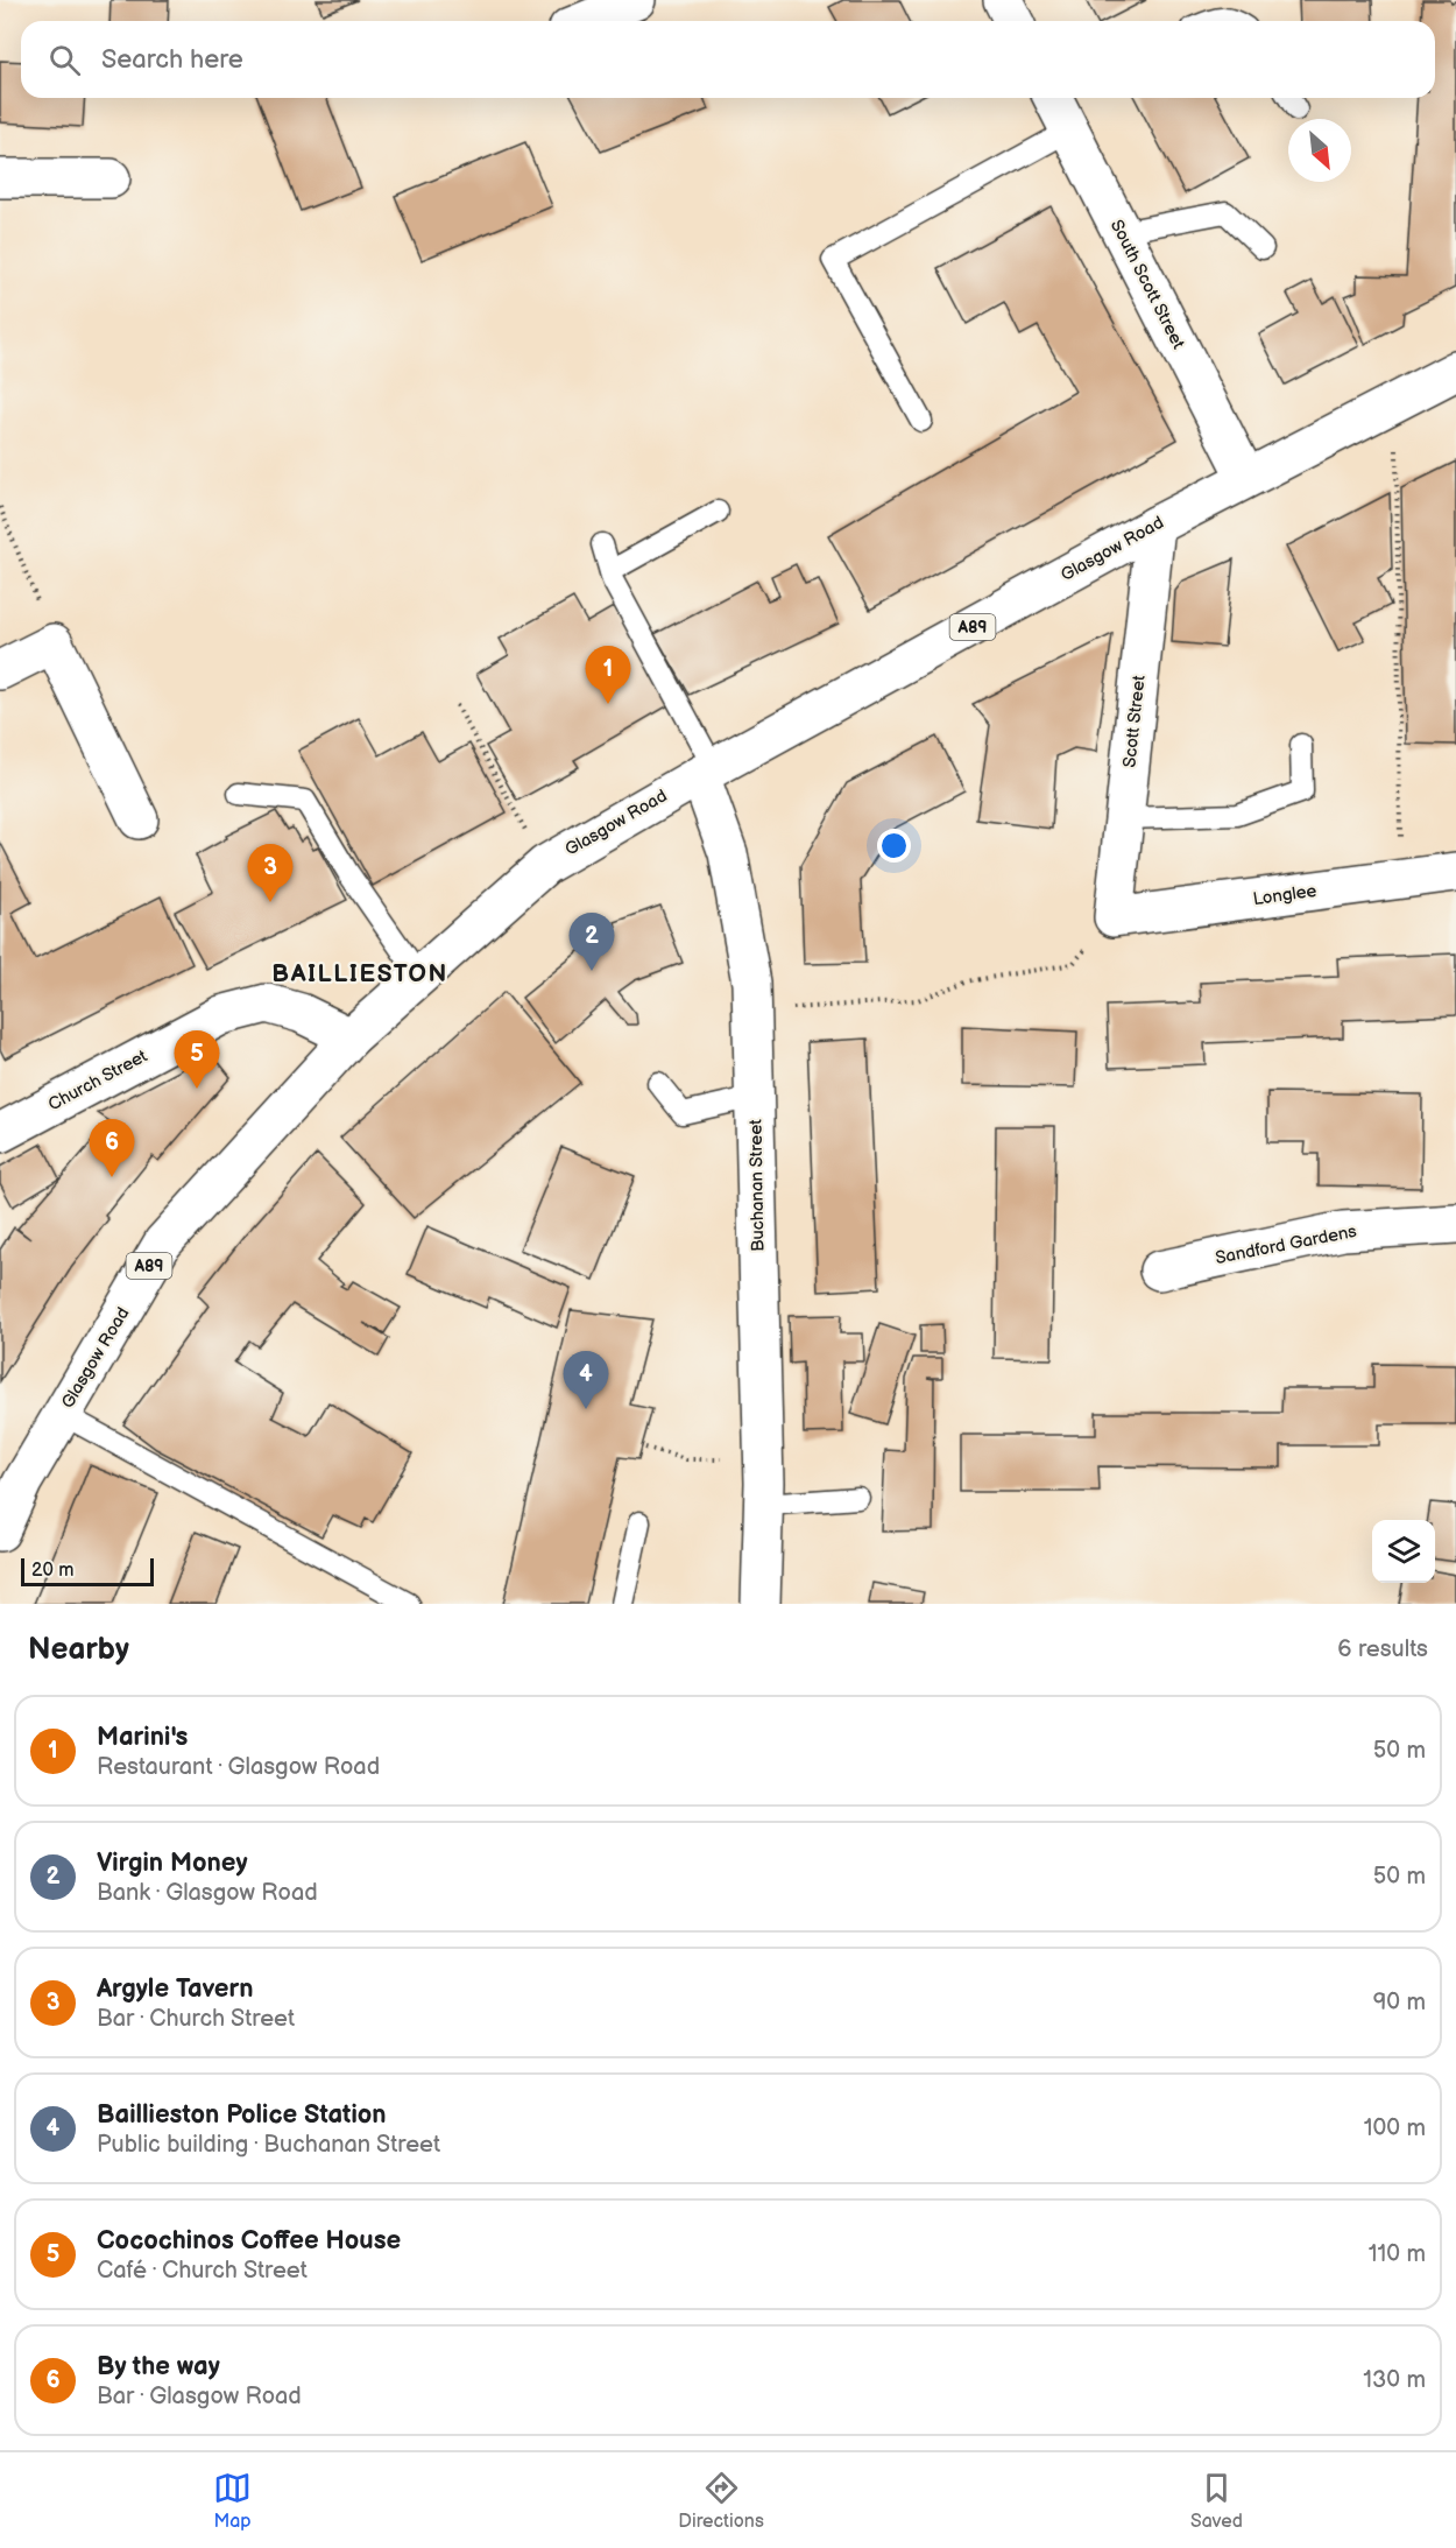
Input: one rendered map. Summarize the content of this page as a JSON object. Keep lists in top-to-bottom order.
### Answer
{
  "streets": {
    "street": [
      "South Scott Street",
      "Glasgow Road",
      "A89",
      "Scott Street",
      "Longlee",
      "Church Street",
      "Buchanan Street",
      "Sandford Gardens"
    ]
  },
  "crossings": [
    ["South Scott Street", "Glasgow Road"],
    ["Glasgow Road", "Scott Street"],
    ["Glasgow Road", "Church Street"],
    ["Glasgow Road", "Buchanan Street"],
    ["Scott Street", "Longlee"]
  ],
  "districts": ["BAILLIESTON"],
  "scale_bar": "20 m",
  "north": "bottom right",
  "page": {
    "search": "Search here",
    "pins": [
      "1",
      "3",
      "2",
      "5",
      "6",
      "4"
    ],
    "scale": "20 m",
    "heading": ["Nearby", "6 results"],
    "list": [
      {
        "mark": "1",
        "name": "Marini's",
        "note": "Restaurant · Glasgow Road",
        "value": "50 m"
      },
      {
        "mark": "2",
        "name": "Virgin Money",
        "note": "Bank · Glasgow Road",
        "value": "50 m"
      },
      {
        "mark": "3",
        "name": "Argyle Tavern",
        "note": "Bar · Church Street",
        "value": "90 m"
      },
      {
        "mark": "4",
        "name": "Baillieston Police Station",
        "note": "Public building · Buchanan Street",
        "value": "100 m"
      },
      {
        "mark": "5",
        "name": "Cocochinos Coffee House",
        "note": "Café · Church Street",
        "value": "110 m"
      },
      {
        "mark": "6",
        "name": "By the way",
        "note": "Bar · Glasgow Road",
        "value": "130 m"
      }
    ],
    "nav": ["Map", "Directions", "Saved"]
  }
}
